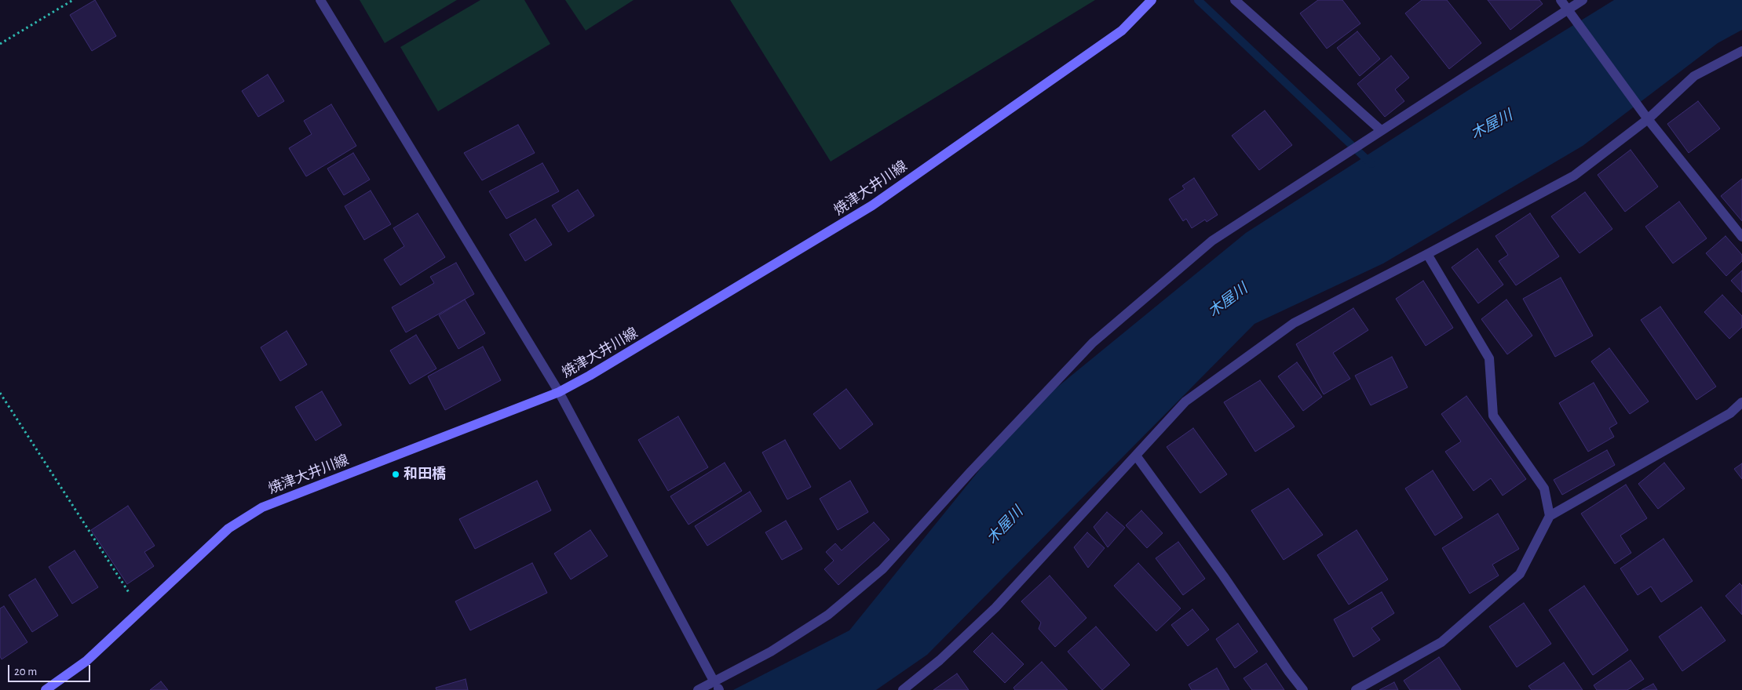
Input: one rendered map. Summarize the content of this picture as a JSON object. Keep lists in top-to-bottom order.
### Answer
{
  "streets": {
    "main road": ["焼津大井川線"]
  },
  "water": ["木屋川"],
  "places": ["和田橋"],
  "scale_bar": "20 m"
}
